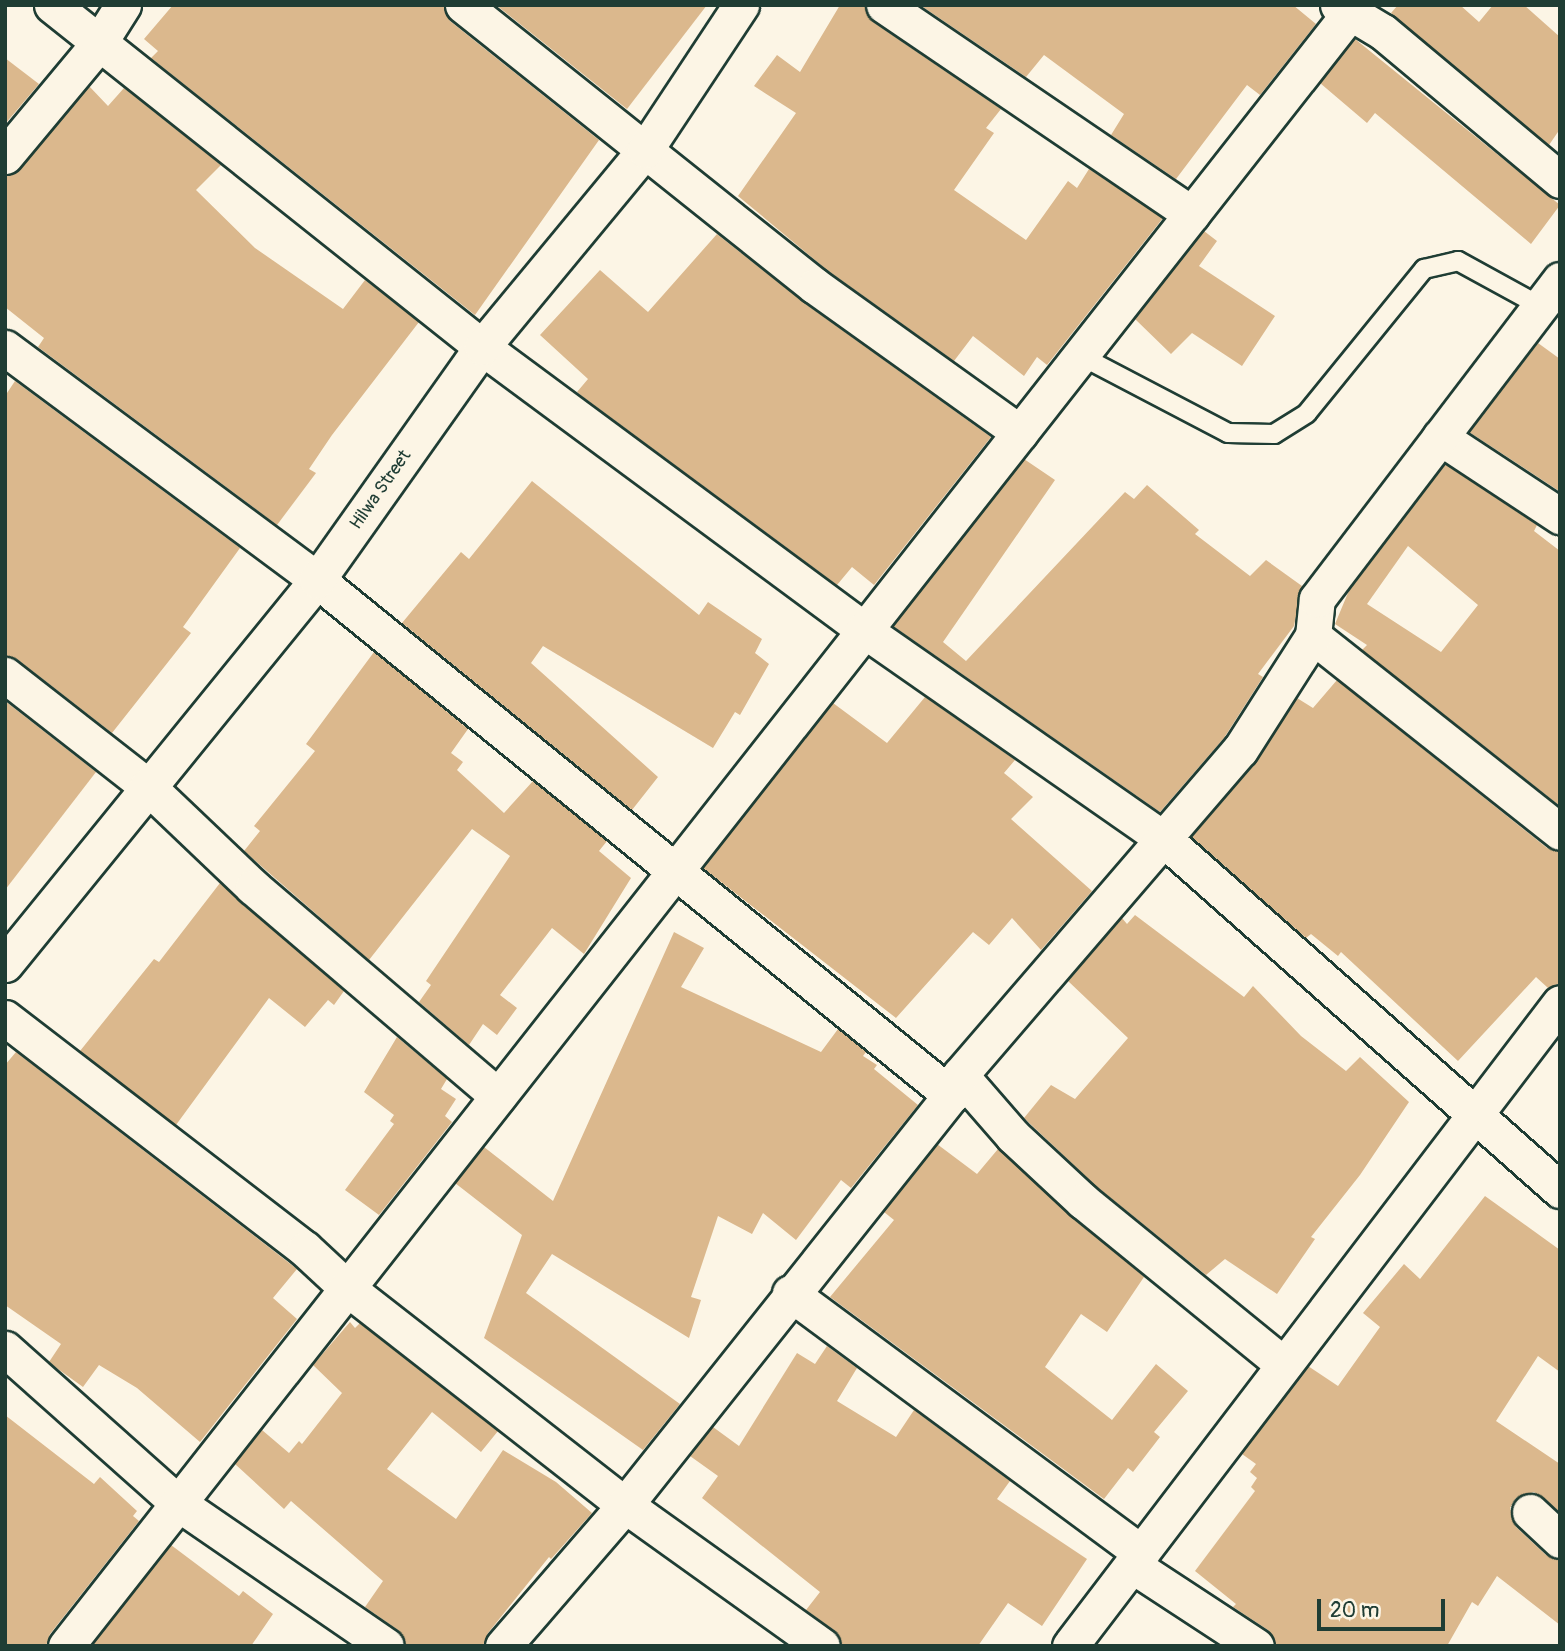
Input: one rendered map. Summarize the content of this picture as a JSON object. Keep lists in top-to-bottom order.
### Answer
{
  "streets": {
    "street": ["Hilwa Street"]
  },
  "scale_bar": "20 m"
}
